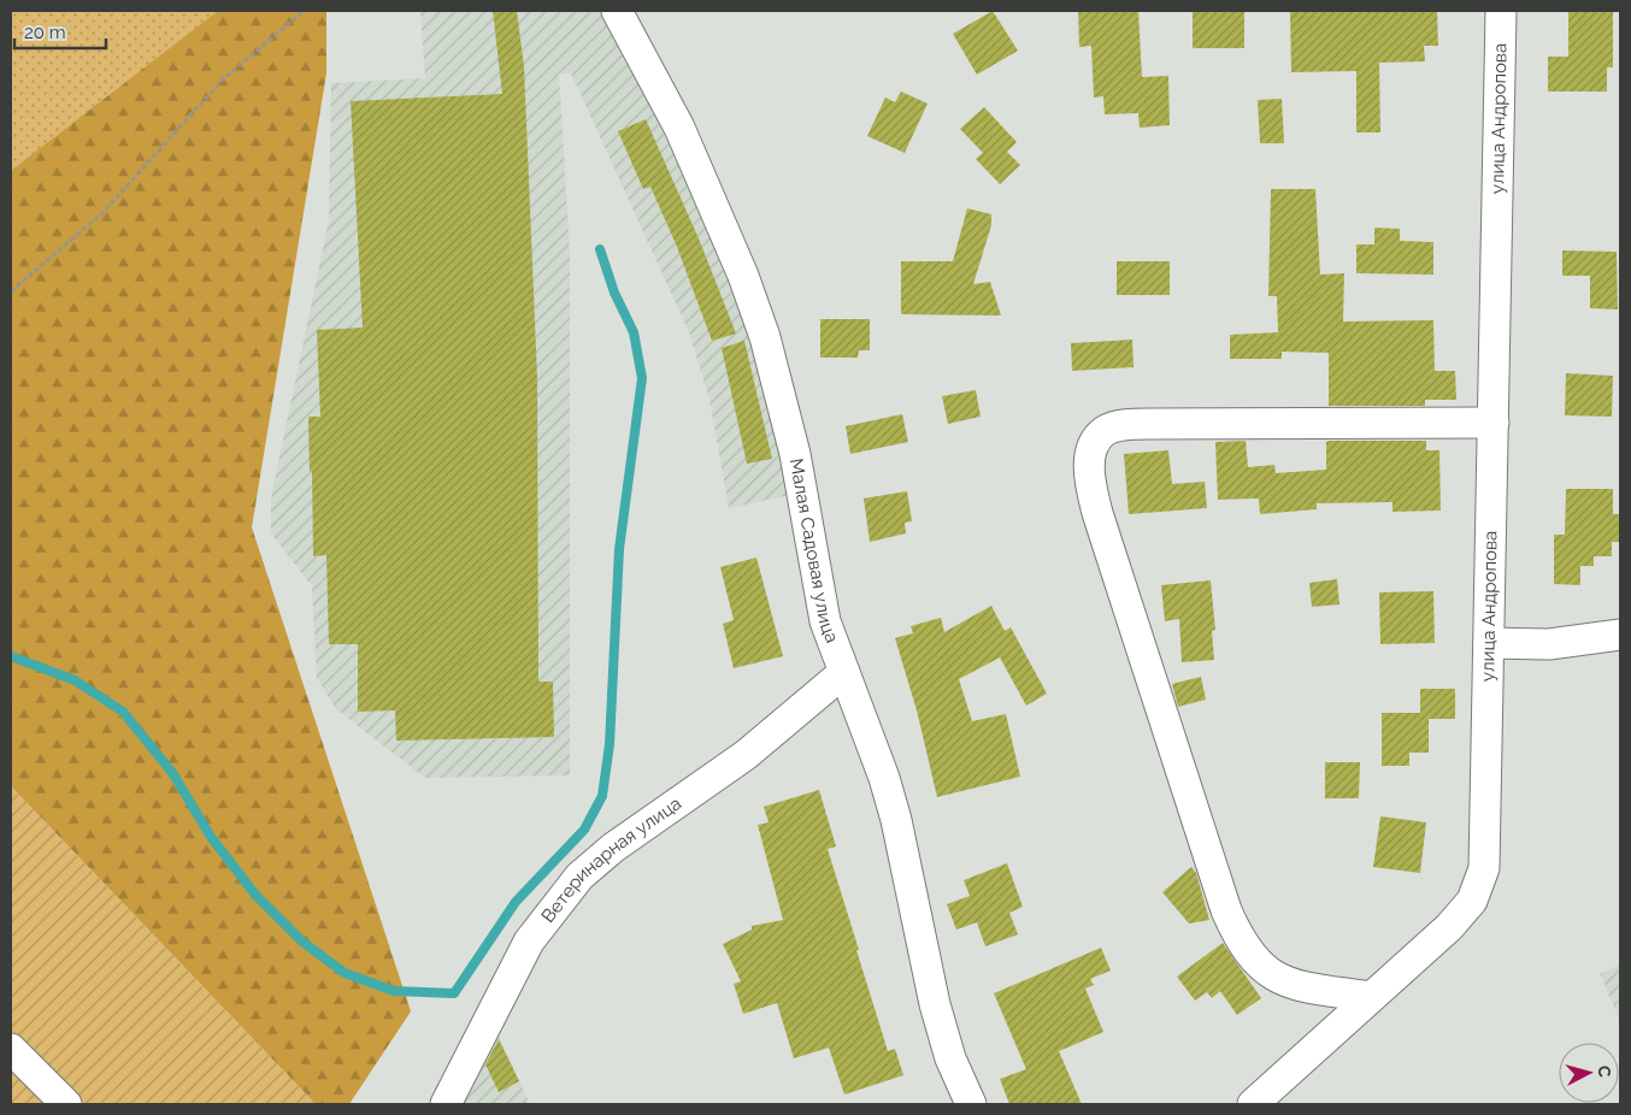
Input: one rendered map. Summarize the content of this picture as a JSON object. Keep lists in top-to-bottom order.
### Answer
{
  "streets": {
    "street": ["улица Андропова", "Малая Садовая улица", "Ветеринарная улица"]
  },
  "crossings": [
    ["Малая Садовая улица", "Ветеринарная улица"]
  ],
  "scale_bar": "20 m",
  "north": "right"
}
